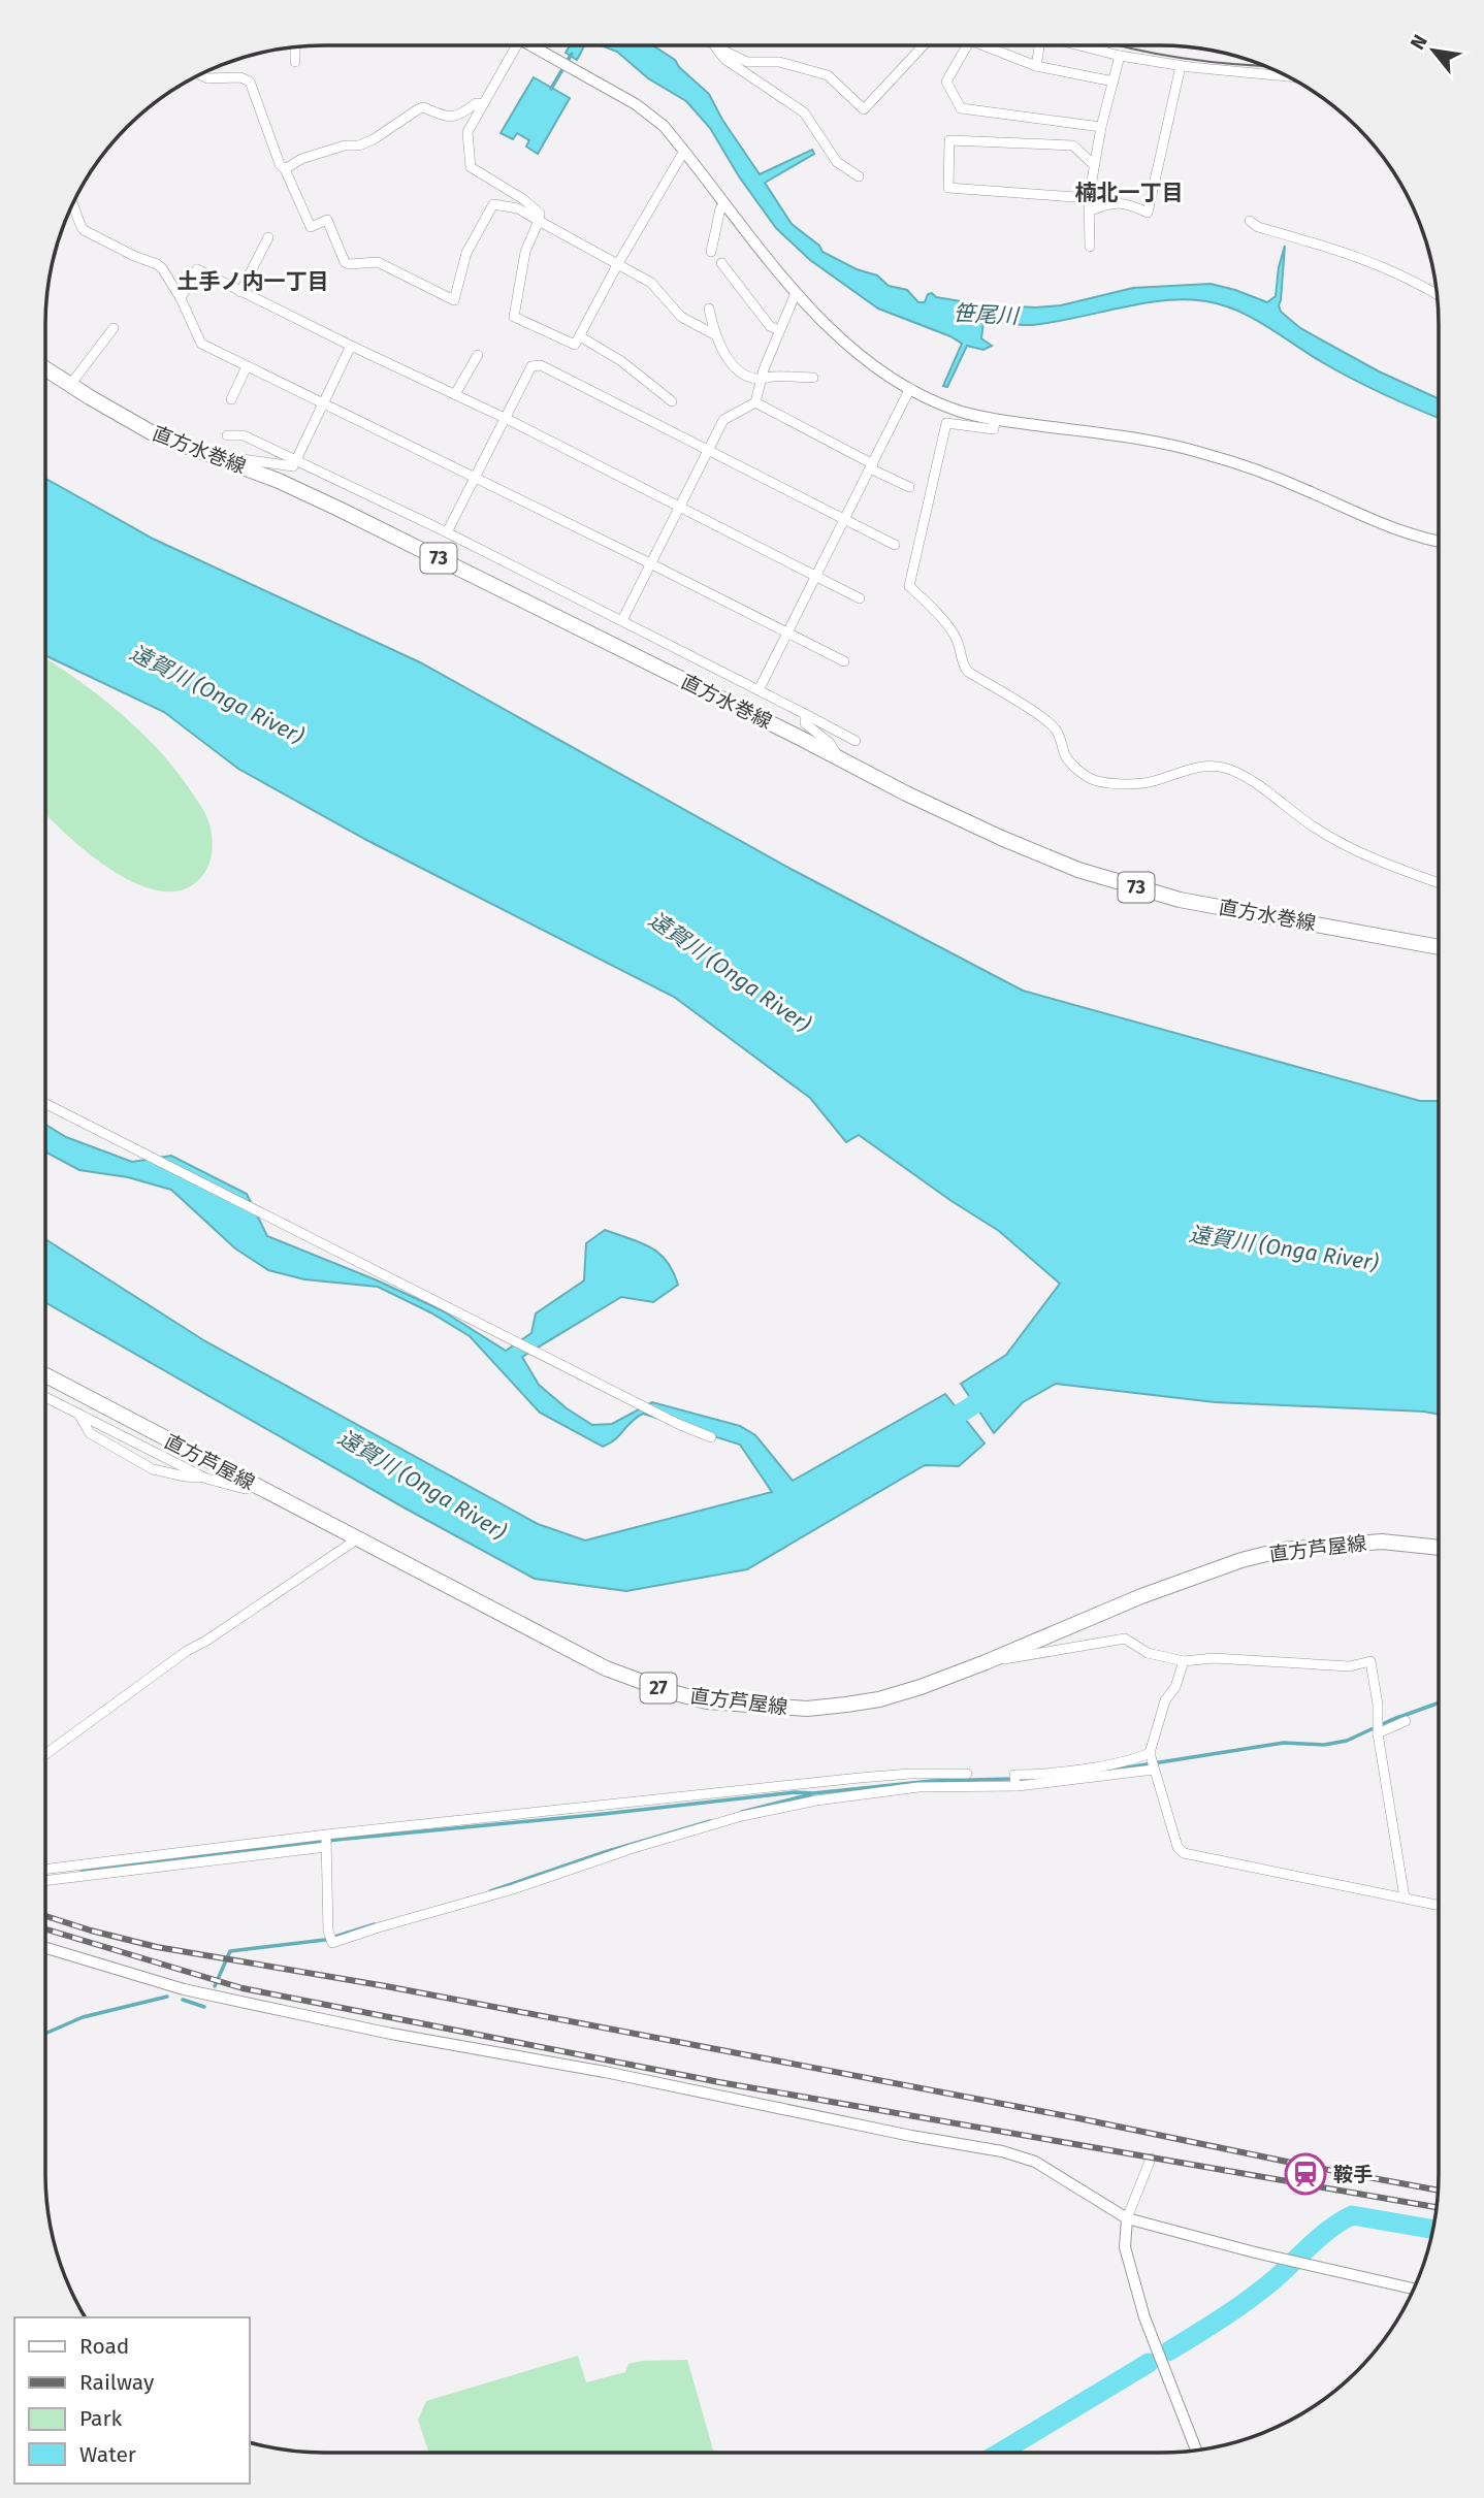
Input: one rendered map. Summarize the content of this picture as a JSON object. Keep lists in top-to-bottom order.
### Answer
{
  "streets": {
    "main road": [
      "直方水巻線",
      "73",
      "直方芦屋線",
      "27"
    ]
  },
  "districts": ["楠北一丁目", "土手ノ内一丁目"],
  "water": ["笹尾川", "遠賀川 (Onga River)"],
  "places": {
    "station": ["鞍手"]
  },
  "legend": [
    "Road",
    "Railway",
    "Park",
    "Water"
  ],
  "north": "top left"
}
